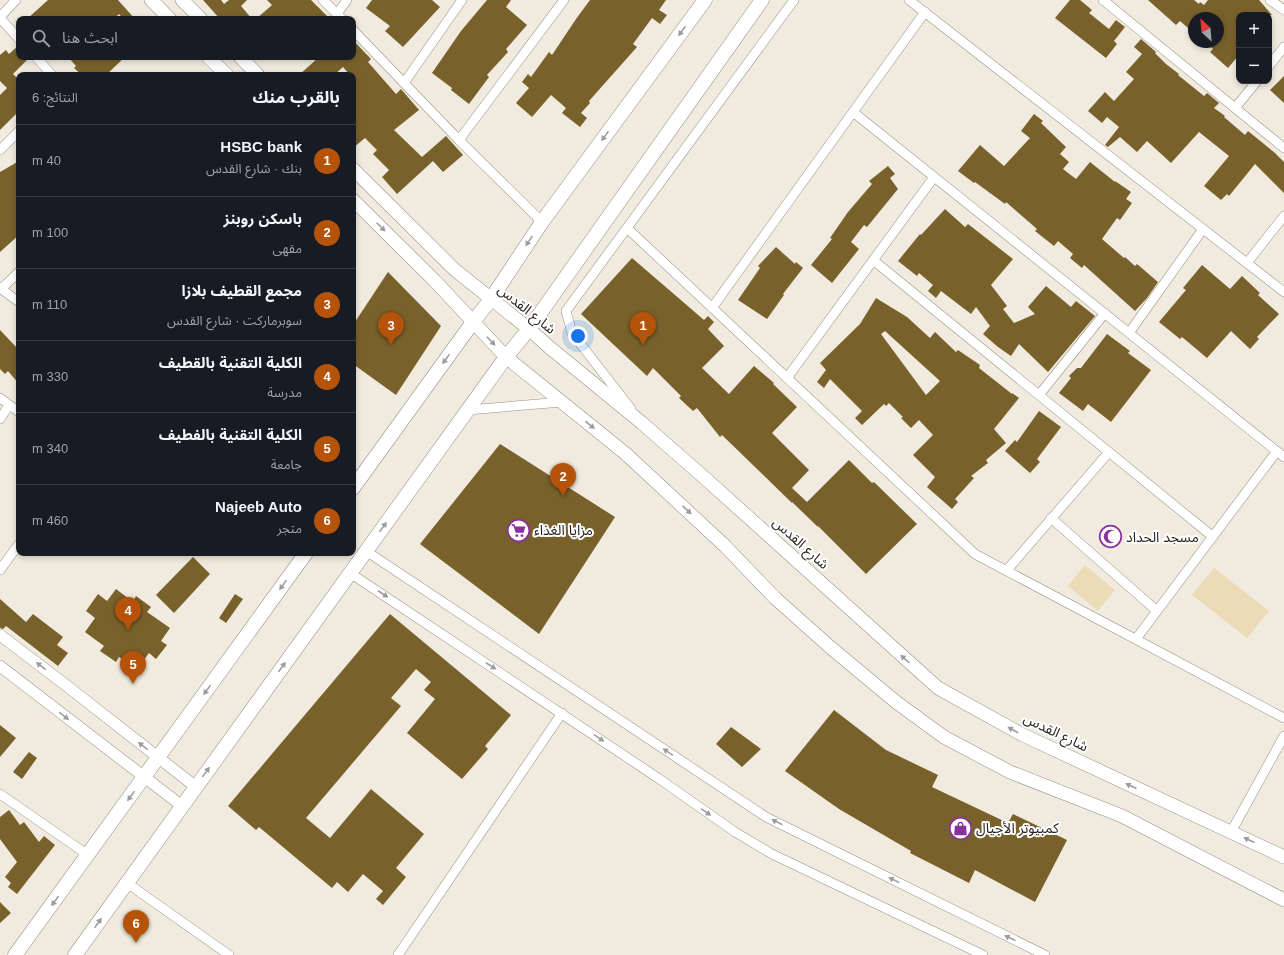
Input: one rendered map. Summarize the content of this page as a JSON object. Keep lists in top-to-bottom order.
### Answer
{
  "streets": {
    "main road": ["شارع القدس"]
  },
  "places": {
    "supermarket": ["مزايا الغذاء"],
    "mosque": ["مسجد الحداد"],
    "shop": ["كمبيوتر الأجيال"]
  },
  "north": "top left",
  "page": {
    "map_buttons": ["+", "−"],
    "search": "ابحث هنا",
    "heading": ["بالقرب منك", "النتائج: 6"],
    "list": [
      {
        "mark": "1",
        "name": "HSBC bank",
        "note": "بنك · شارع القدس",
        "value": "40 m"
      },
      {
        "mark": "2",
        "name": "باسكن روبنز",
        "note": "مقهى",
        "value": "100 m"
      },
      {
        "mark": "3",
        "name": "مجمع القطيف بلازا",
        "note": "سوبرماركت · شارع القدس",
        "value": "110 m"
      },
      {
        "mark": "4",
        "name": "الكلية التقنية بالقطيف",
        "note": "مدرسة",
        "value": "330 m"
      },
      {
        "mark": "5",
        "name": "الكلية التقنية بالفطيف",
        "note": "جامعة",
        "value": "340 m"
      },
      {
        "mark": "6",
        "name": "Najeeb Auto",
        "note": "متجر",
        "value": "460 m"
      }
    ],
    "pins": [
      "1",
      "3",
      "2",
      "4",
      "5",
      "6"
    ]
  }
}
